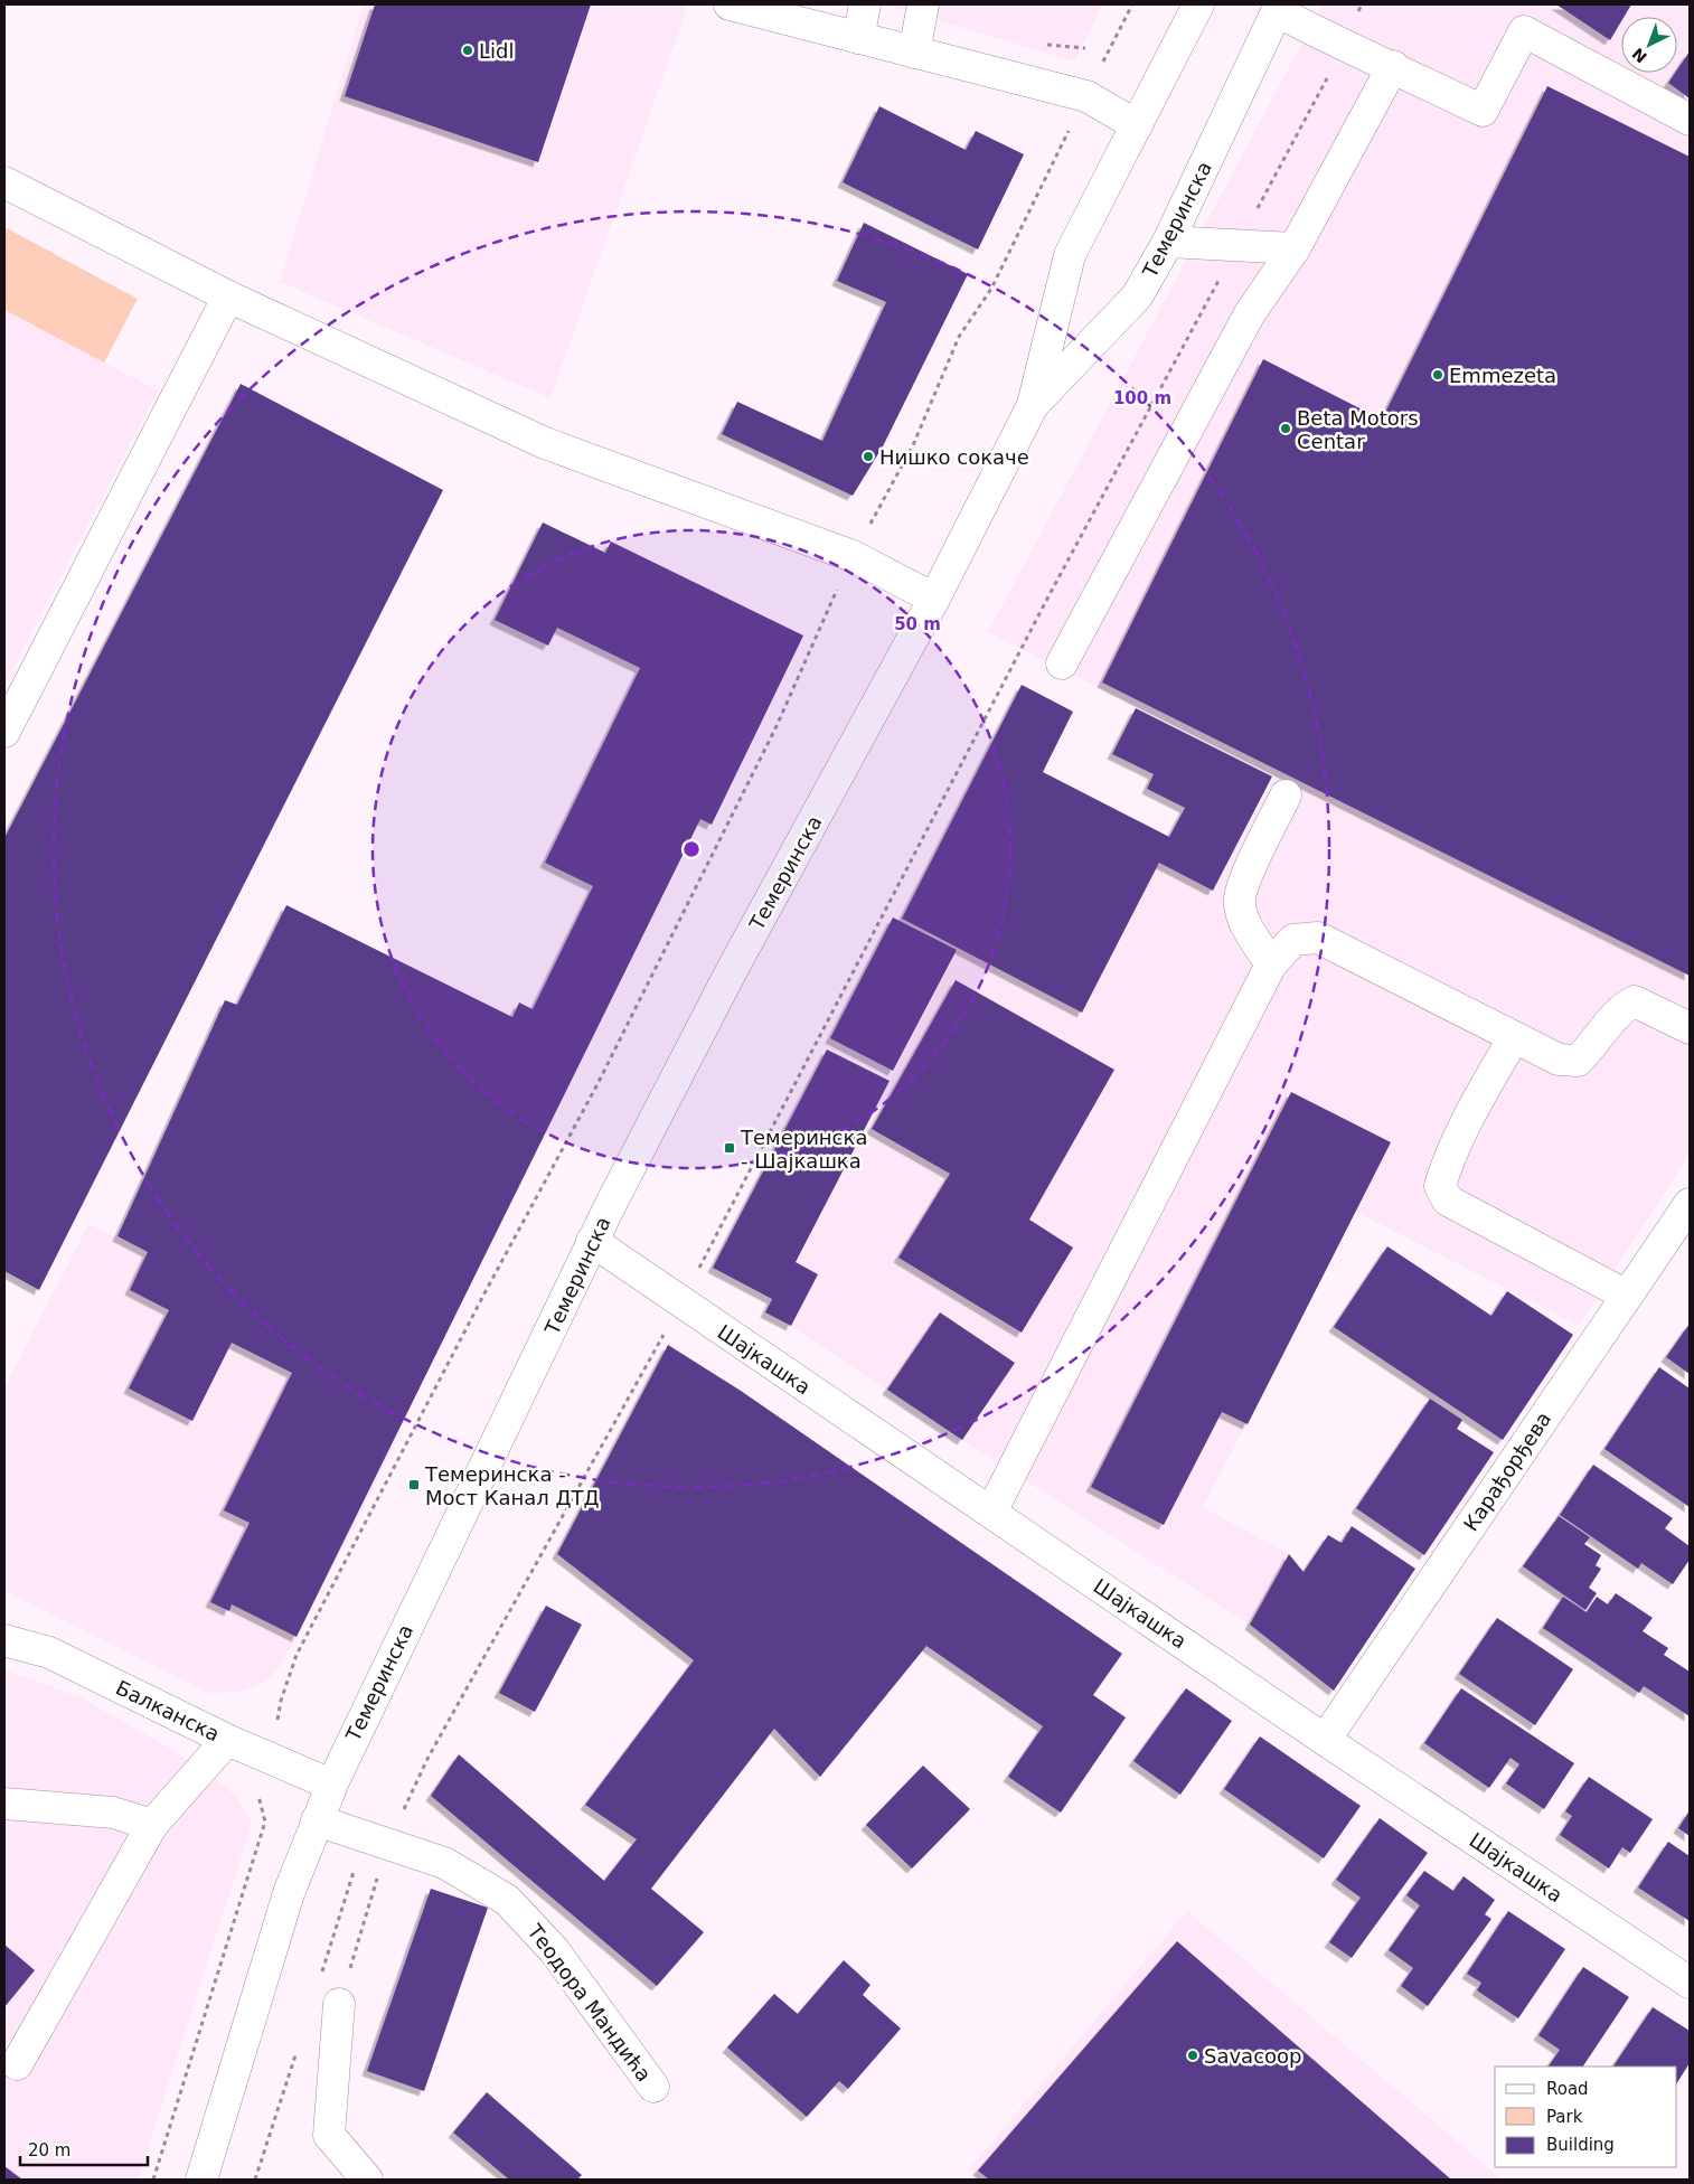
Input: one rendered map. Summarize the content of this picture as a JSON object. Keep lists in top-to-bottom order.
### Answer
{
  "streets": {
    "street": [
      "Темеринска",
      "Шајкашка",
      "Карађорђева",
      "Балканска",
      "Теодора Мандића"
    ]
  },
  "crossings": [
    ["Темеринска", "Шајкашка"],
    ["Темеринска", "Балканска"],
    ["Темеринска", "Теодора Мандића"],
    ["Шајкашка", "Карађорђева"]
  ],
  "places": {
    "other": [
      "Lidl",
      "Emmezeta",
      "Beta Motors Centar",
      "Нишко сокаче",
      "Savacoop"
    ],
    "transit": ["Темеринска - Шајкашка", "Темеринска - Мост Канал ДТД"]
  },
  "legend": ["Road", "Park", "Building"],
  "scale_bar": "20 m",
  "north": "bottom left",
  "rings": ["100 m", "50 m"]
}
